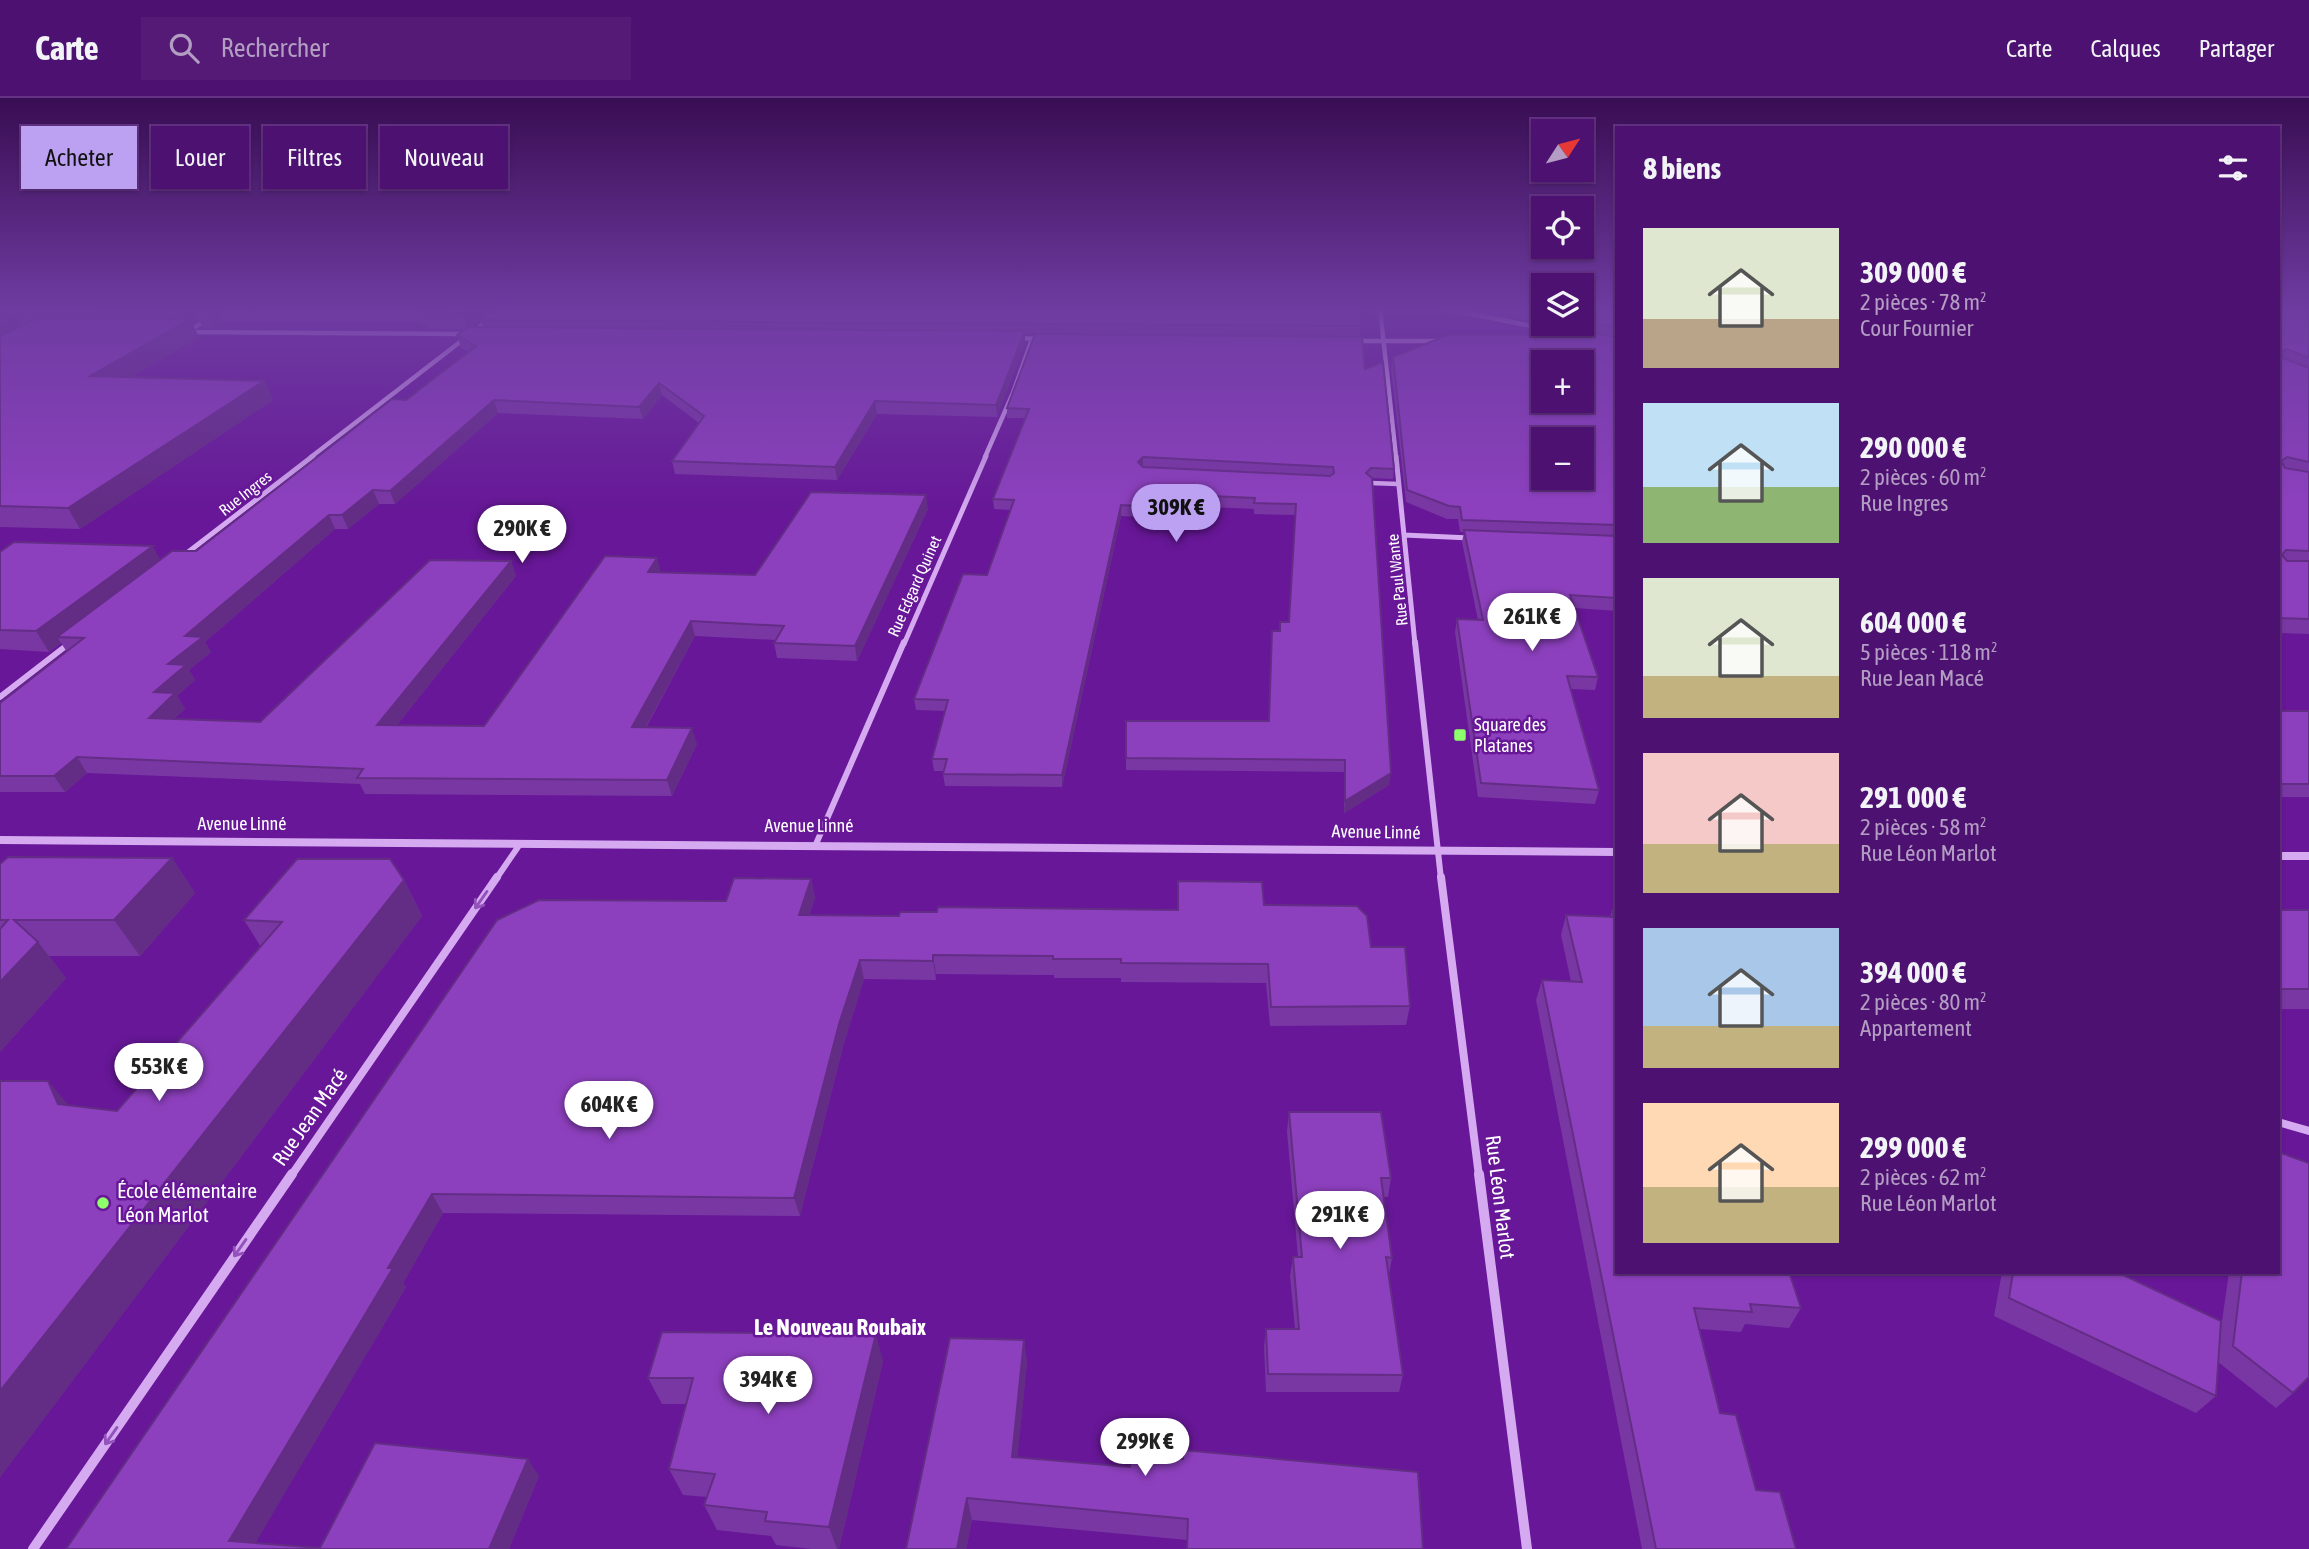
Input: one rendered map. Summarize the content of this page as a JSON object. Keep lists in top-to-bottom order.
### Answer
{
  "streets": {
    "street": [
      "Rue Ingres",
      "Rue Paul Wante",
      "Rue Edgard Quinet",
      "Avenue Linné",
      "Rue Jean Macé",
      "Rue Léon Marlot"
    ]
  },
  "crossings": [
    ["Rue Paul Wante", "Avenue Linné"],
    ["Rue Paul Wante", "Rue Léon Marlot"],
    ["Rue Edgard Quinet", "Avenue Linné"],
    ["Avenue Linné", "Rue Jean Macé"],
    ["Avenue Linné", "Rue Léon Marlot"]
  ],
  "one_way": ["Rue Jean Macé"],
  "districts": ["Le Nouveau Roubaix"],
  "places": {
    "transit": ["Square des Platanes"],
    "other": ["École élémentaire Léon Marlot"]
  },
  "north": "top right",
  "page": {
    "header": "Carte",
    "search": "Rechercher",
    "nav": ["Carte", "Calques", "Partager"],
    "map_buttons": ["+", "−"],
    "chip": [
      "Acheter",
      "Louer",
      "Filtres",
      "Nouveau"
    ],
    "heading": "8 biens",
    "list": [
      {
        "name": "309 000 €",
        "note": "2 pièces · 78 m² · Cour Fournier"
      },
      {
        "name": "290 000 €",
        "note": "2 pièces · 60 m² · Rue Ingres"
      },
      {
        "name": "604 000 €",
        "note": "5 pièces · 118 m² · Rue Jean Macé"
      },
      {
        "name": "291 000 €",
        "note": "2 pièces · 58 m² · Rue Léon Marlot"
      },
      {
        "name": "394 000 €",
        "note": "2 pièces · 80 m² · Appartement"
      },
      {
        "name": "299 000 €",
        "note": "2 pièces · 62 m² · Rue Léon Marlot"
      }
    ],
    "price": [
      "309K €",
      "290K €",
      "261K €",
      "553K €",
      "604K €",
      "291K €",
      "394K €",
      "299K €"
    ]
  }
}
